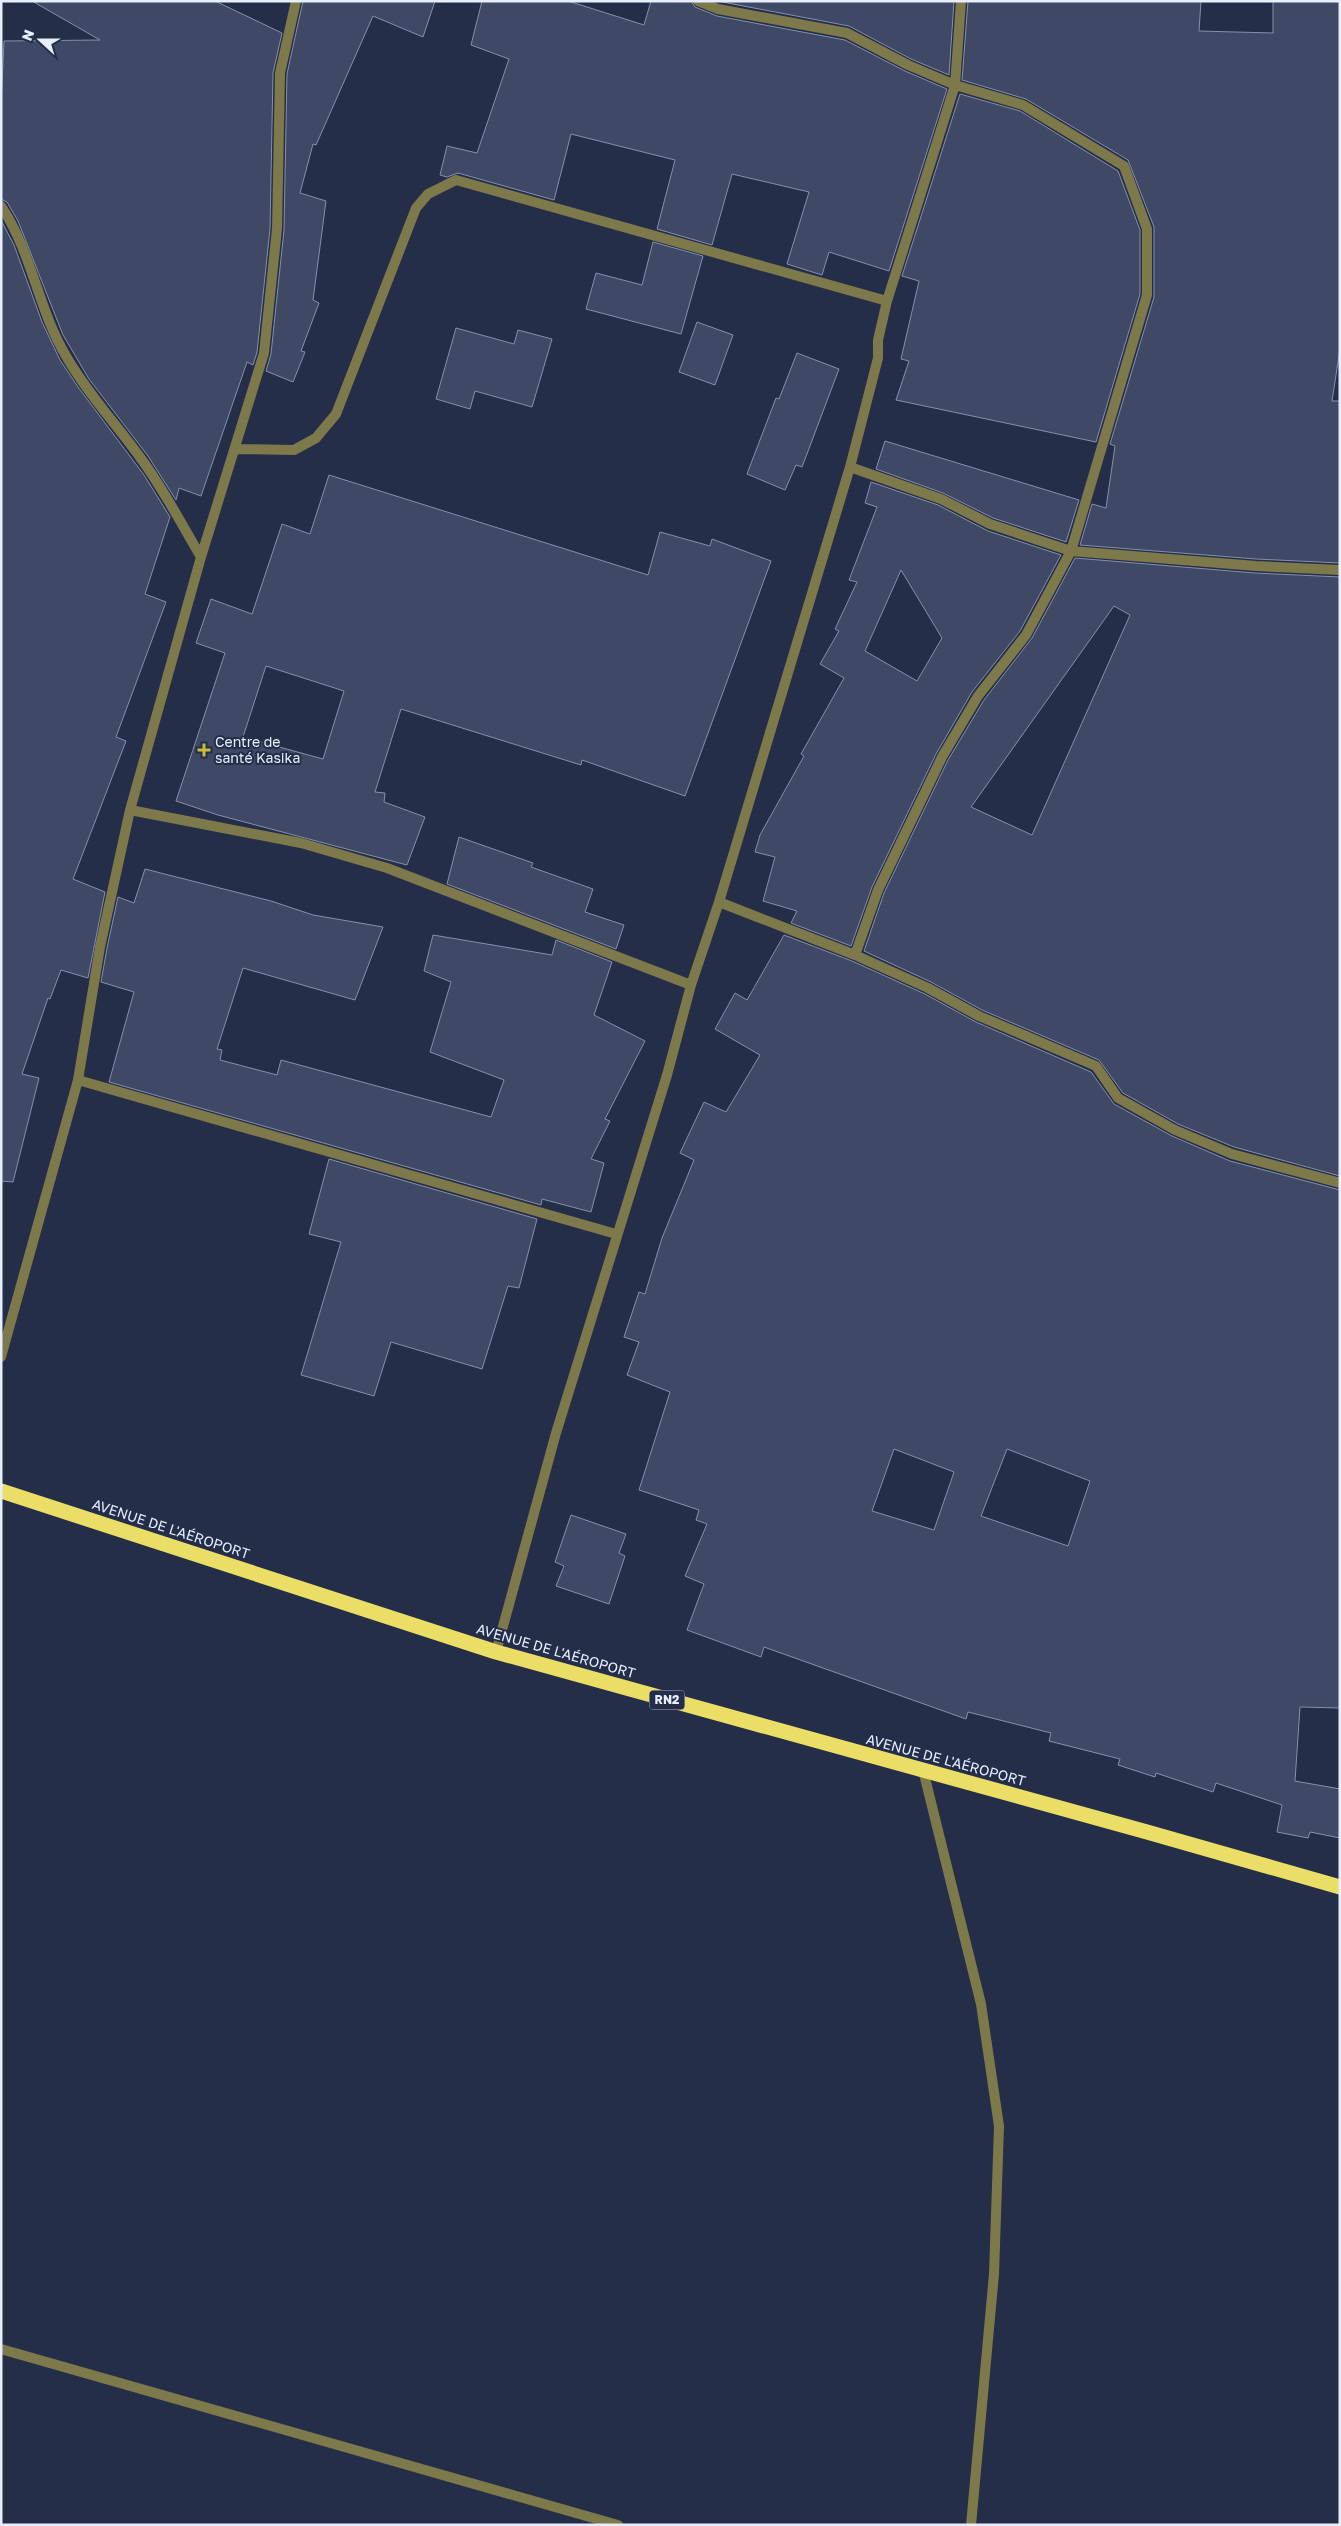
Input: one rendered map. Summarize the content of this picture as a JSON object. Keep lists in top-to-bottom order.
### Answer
{
  "streets": {
    "highway": ["AVENUE DE L'AÉROPORT", "RN2"]
  },
  "places": {
    "health": ["Centre de santé Kasika"]
  },
  "north": "left"
}
